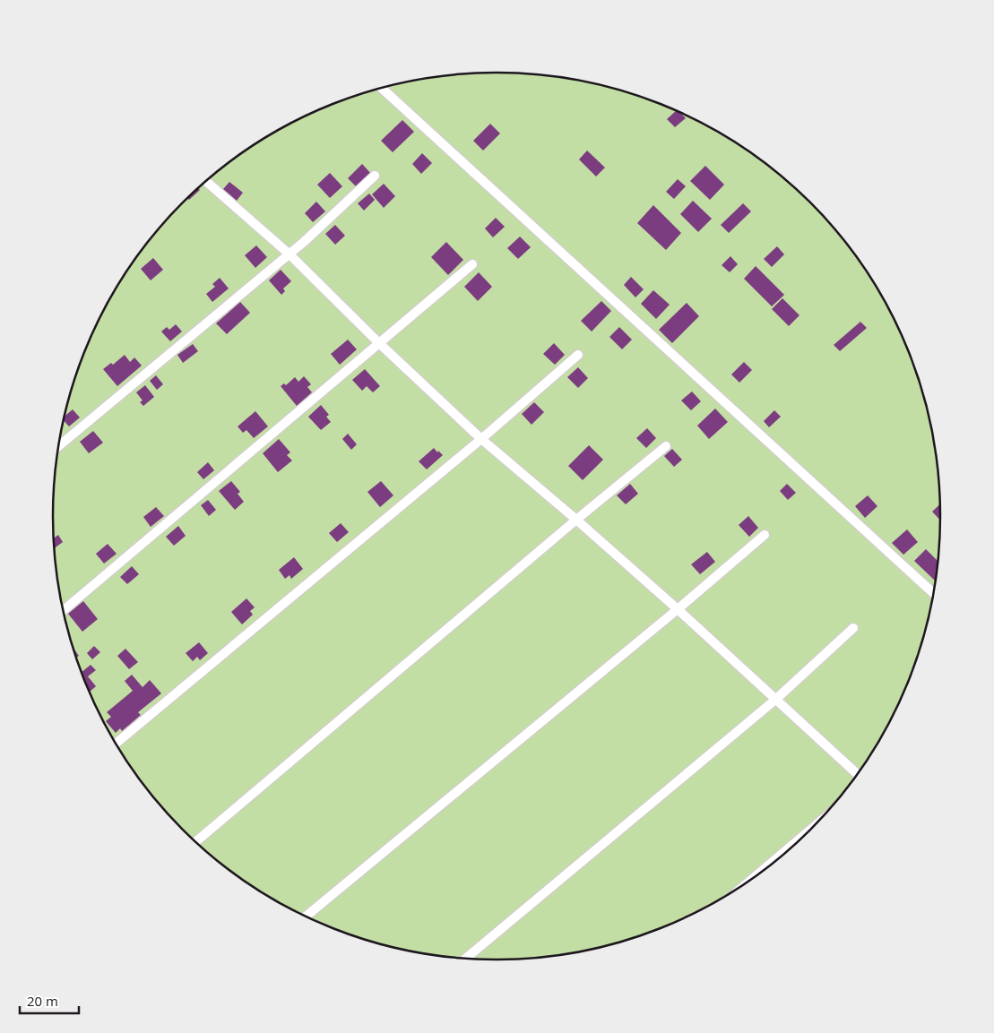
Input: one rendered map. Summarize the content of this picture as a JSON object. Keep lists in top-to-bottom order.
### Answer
{
  "scale_bar": "20 m"
}
